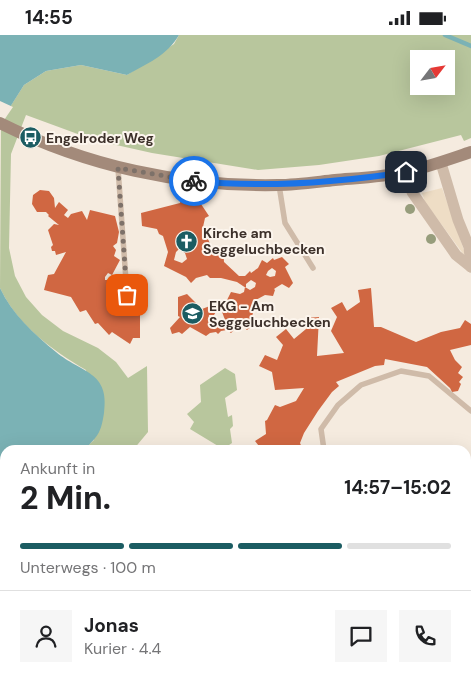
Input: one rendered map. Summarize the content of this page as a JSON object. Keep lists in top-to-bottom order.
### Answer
{
  "places": {
    "bus stop": ["Engelroder Weg"],
    "church": ["Kirche am Seggeluchbecken"],
    "school or university": ["EKG - Am Seggeluchbecken"]
  },
  "north": "top right",
  "page": {
    "status": "14:55",
    "heading": ["2 Min.", "Ankunft in", "14:57–15:02"],
    "panel": ["Jonas", "Kurier · 4.4"],
    "bar": "Unterwegs · 100 m"
  }
}
